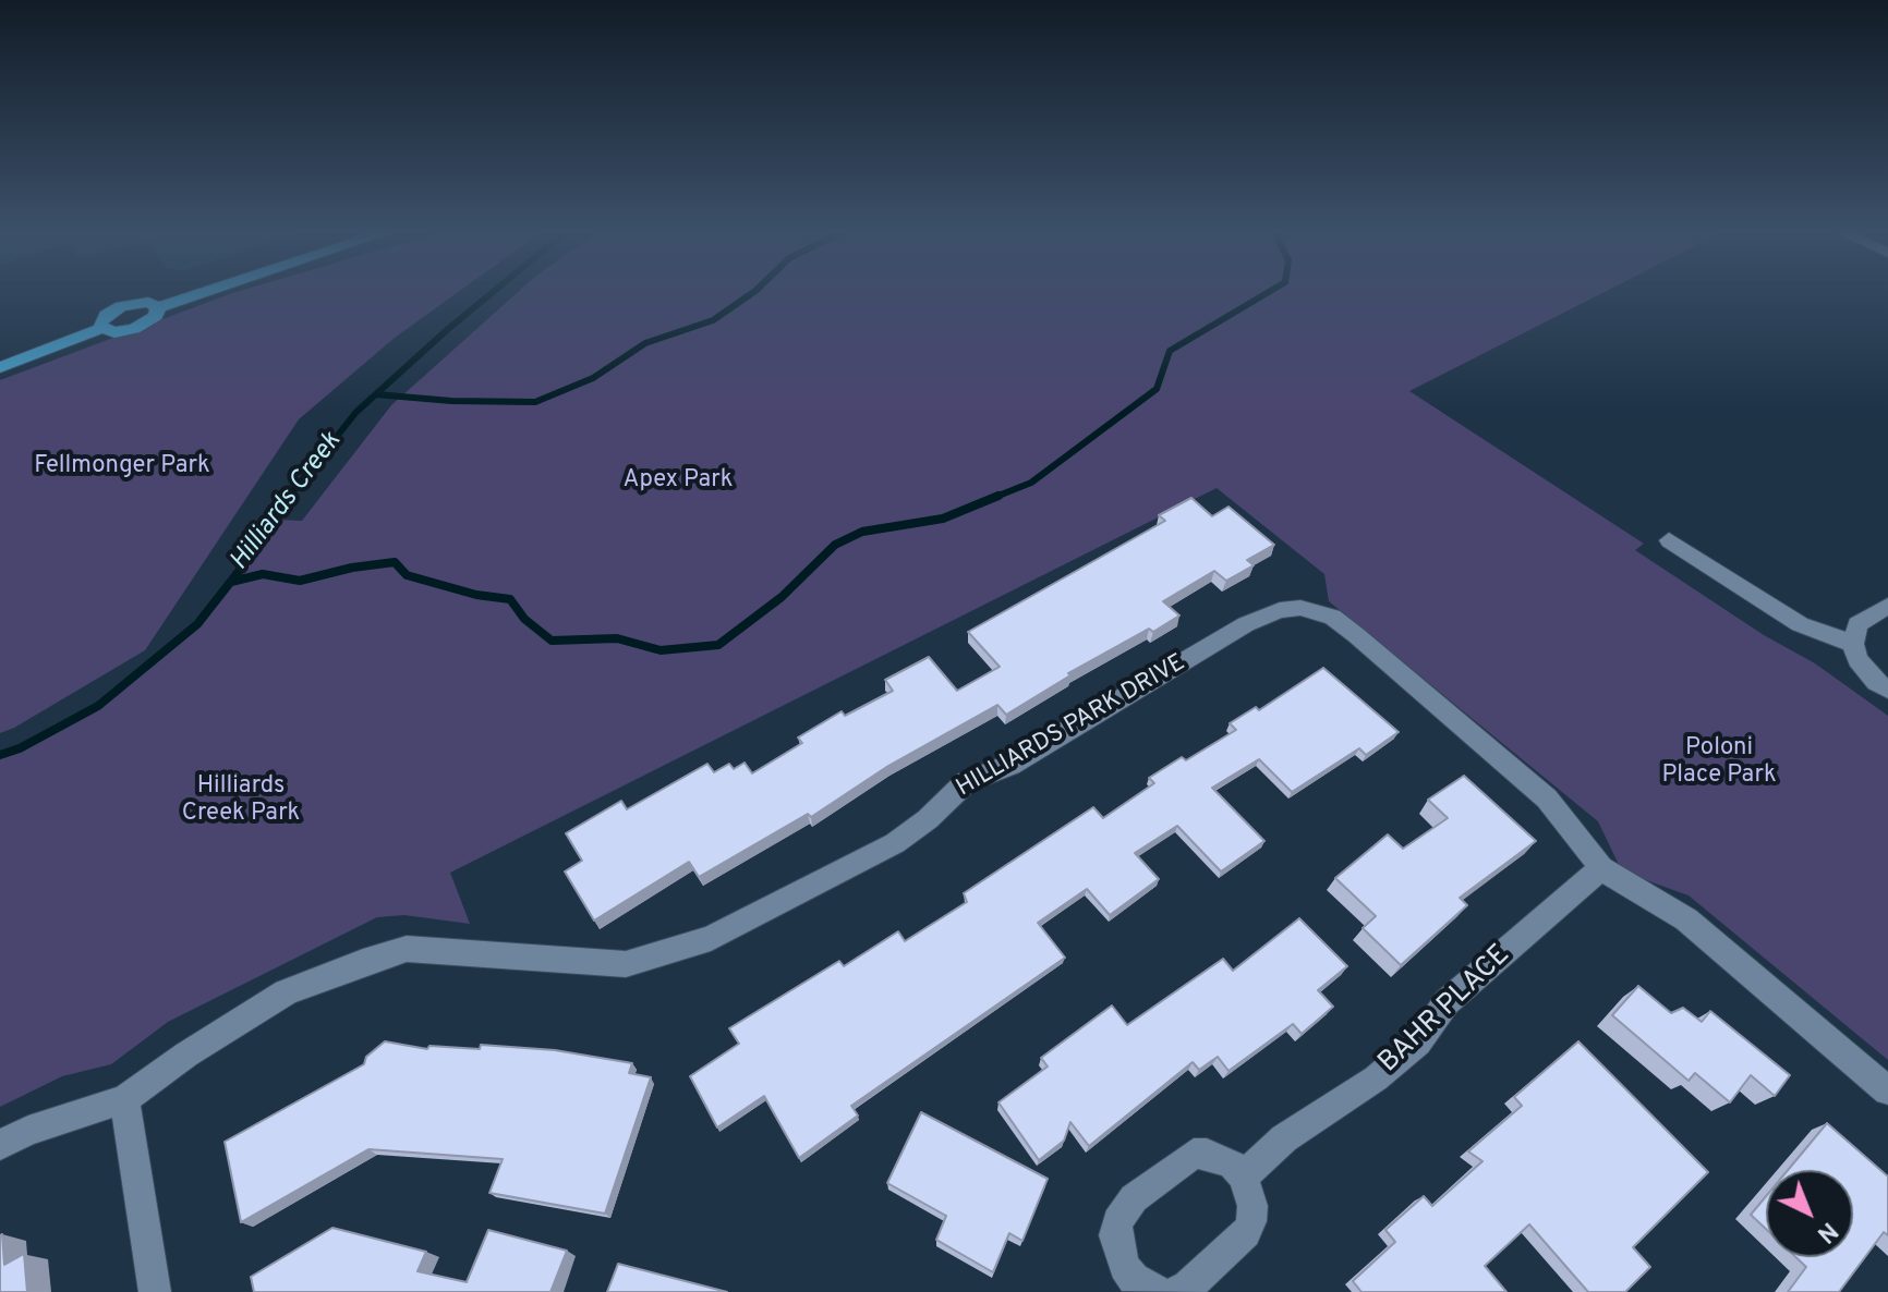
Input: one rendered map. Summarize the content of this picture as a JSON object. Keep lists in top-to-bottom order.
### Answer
{
  "streets": {
    "street": ["HILLIARDS PARK DRIVE", "BAHR PLACE"]
  },
  "crossings": [
    ["HILLIARDS PARK DRIVE", "BAHR PLACE"]
  ],
  "water": ["Hilliards Creek"],
  "parks": [
    "Fellmonger Park",
    "Apex Park",
    "Poloni Place Park",
    "Hilliards Creek Park"
  ],
  "north": "bottom right"
}
